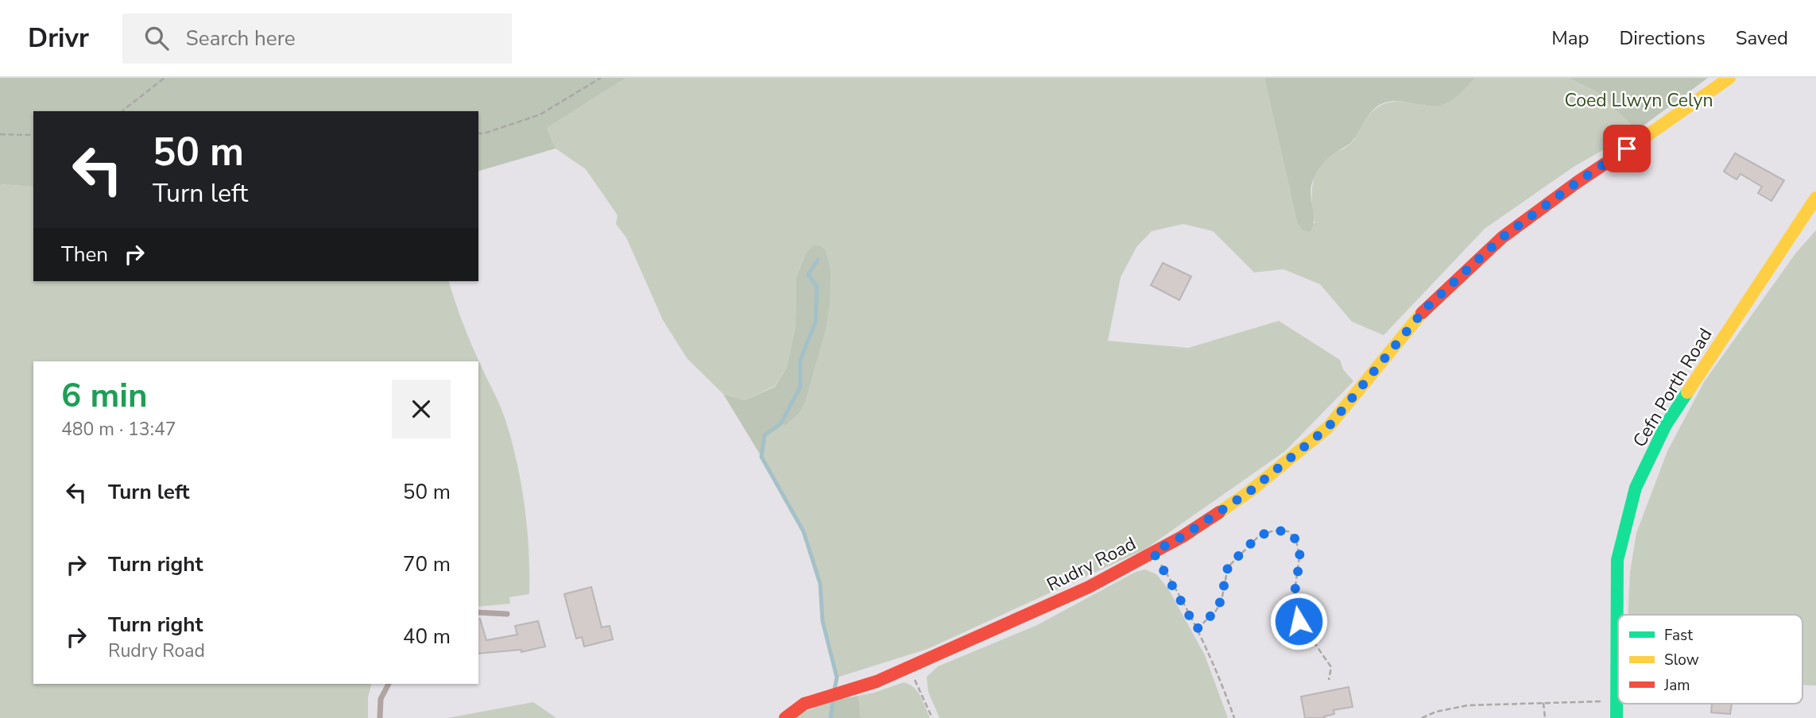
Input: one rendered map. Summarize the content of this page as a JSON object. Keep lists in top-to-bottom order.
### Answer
{
  "streets": {
    "street": ["Cefn Porth Road", "Rudry Road"]
  },
  "parks": ["Coed Llwyn Celyn"],
  "legend": ["Fast", "Slow", "Jam"],
  "page": {
    "header": "Drivr",
    "search": "Search here",
    "nav": ["Map", "Directions", "Saved"],
    "turn": ["50 m", "Turn left"],
    "then": "Then",
    "heading": ["6 min", "480 m · 13:47"],
    "list": [
      {
        "name": "Turn left",
        "value": "50 m"
      },
      {
        "name": "Turn right",
        "value": "70 m"
      },
      {
        "name": "Turn right",
        "note": "Rudry Road",
        "value": "40 m"
      }
    ]
  }
}
